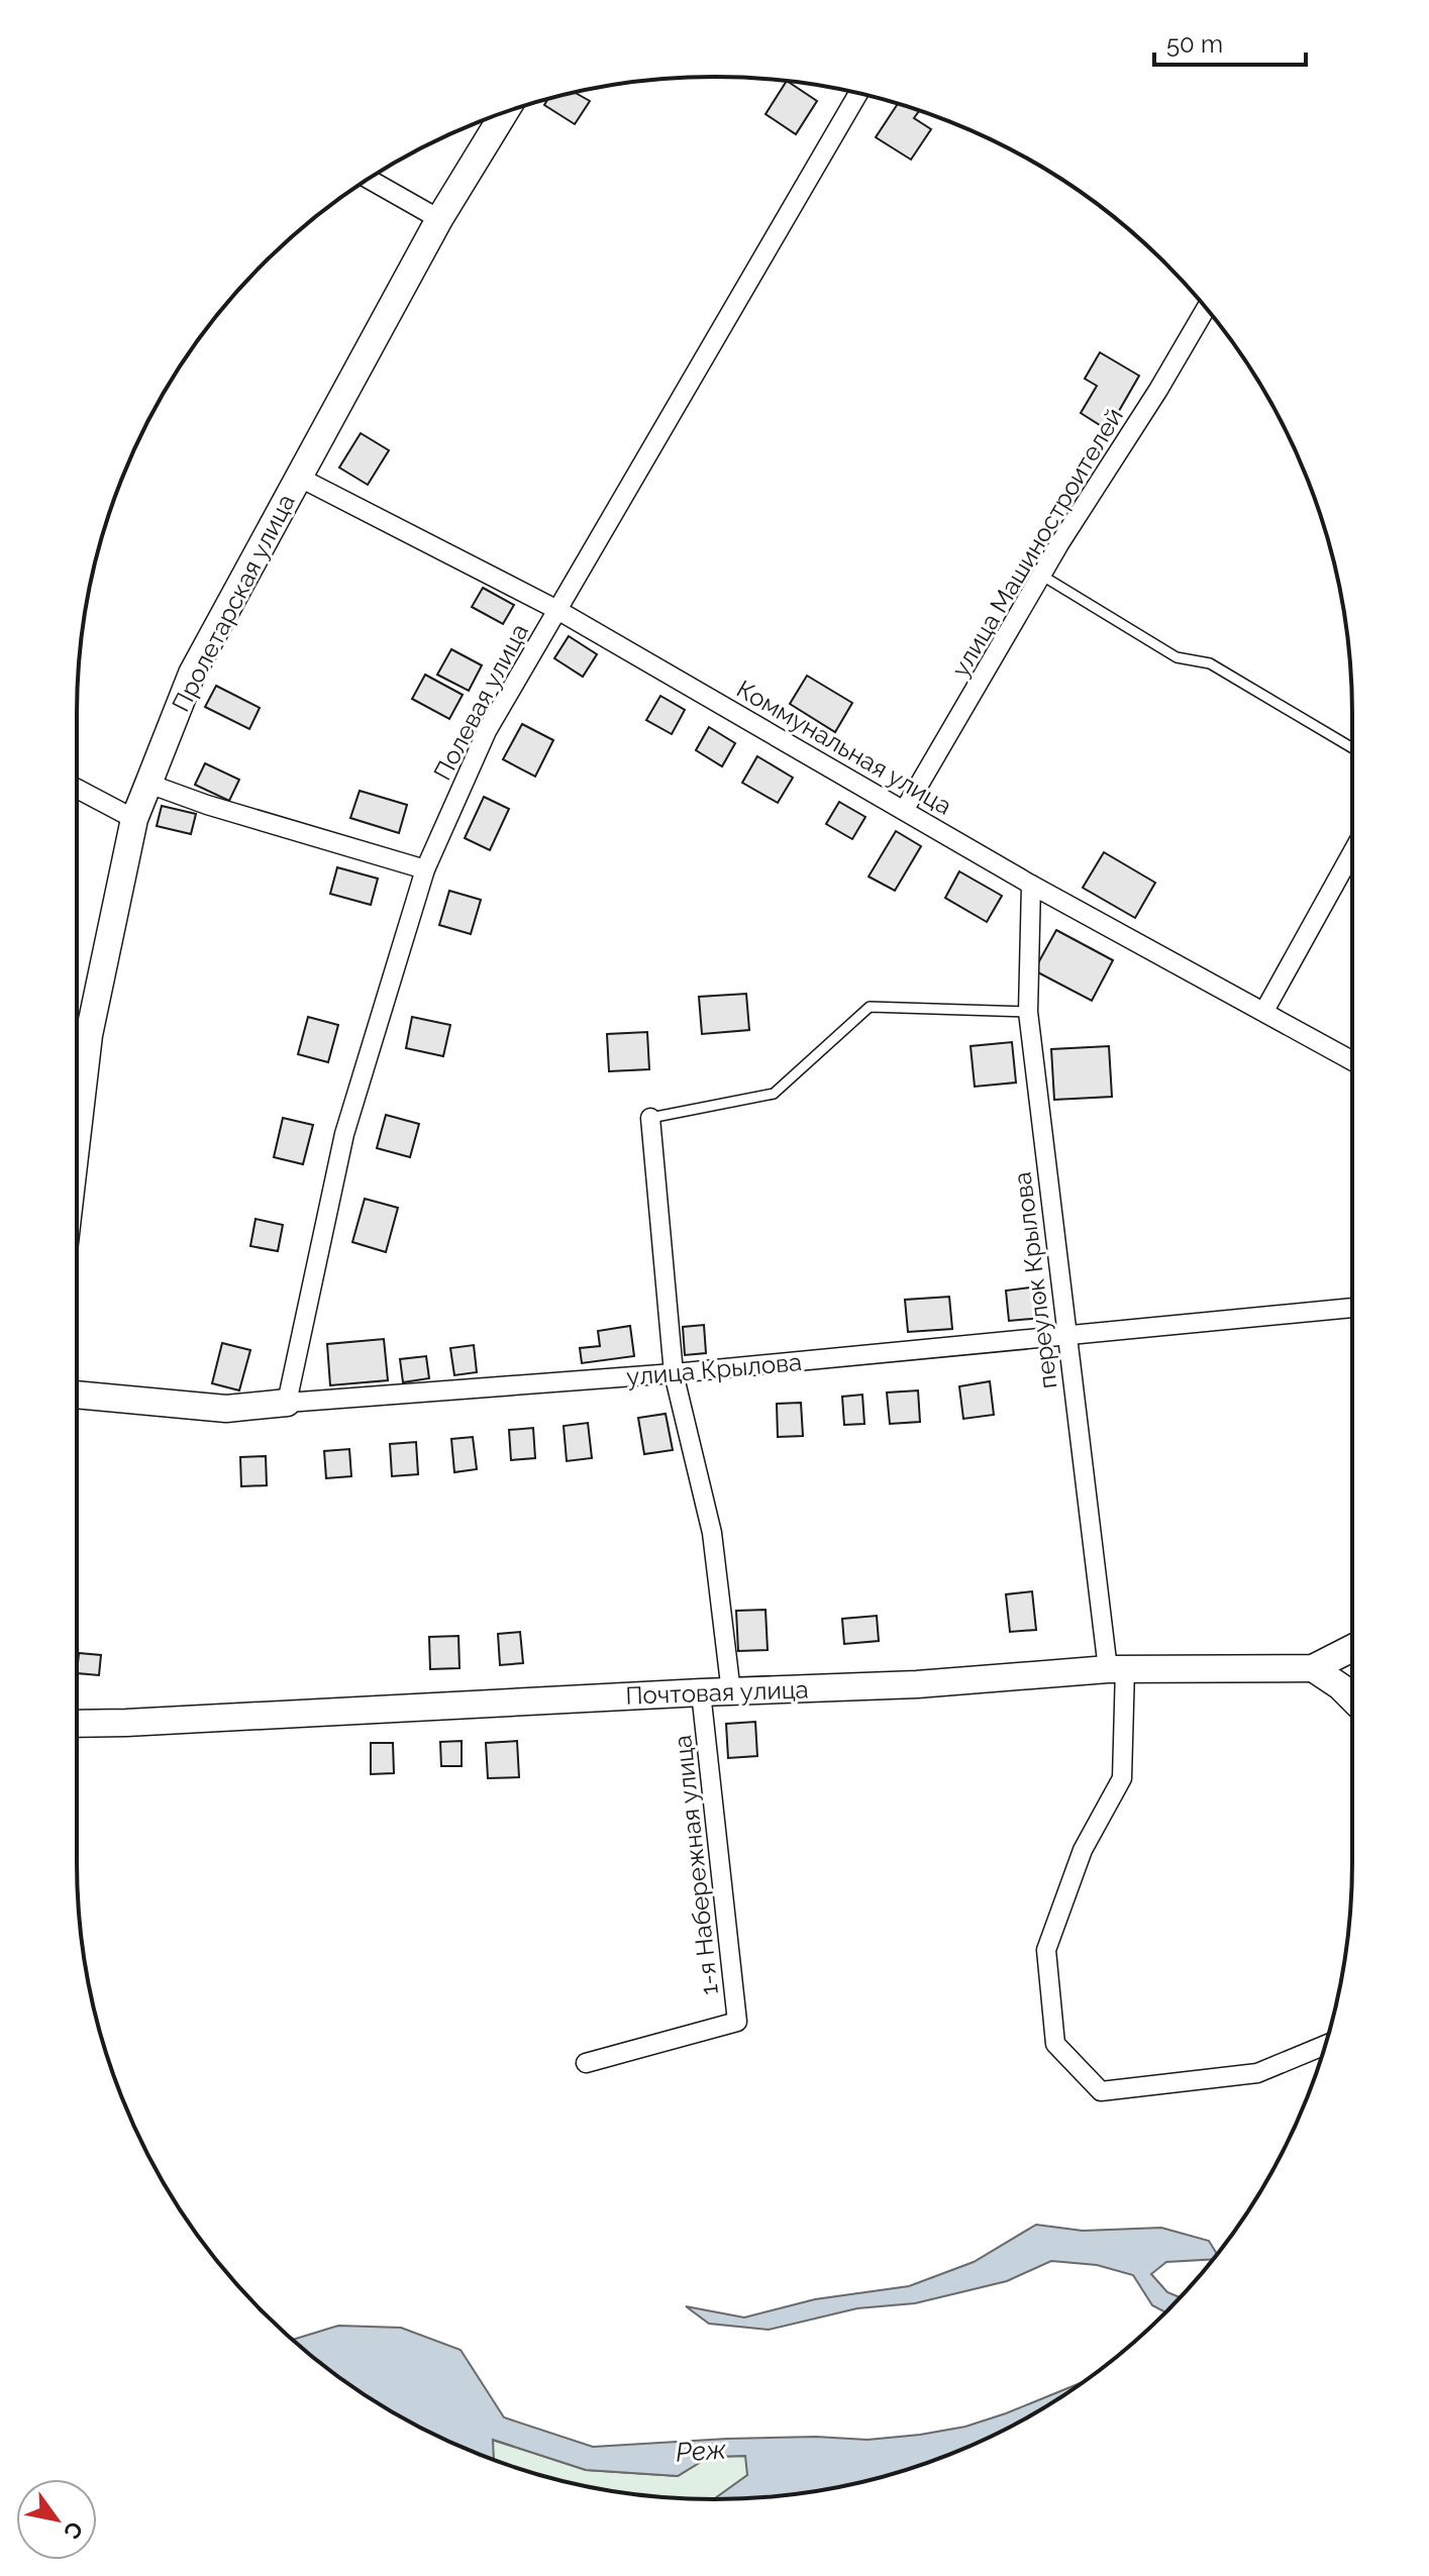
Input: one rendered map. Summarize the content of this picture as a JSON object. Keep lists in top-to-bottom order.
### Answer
{
  "streets": {
    "street": [
      "улица Машиностроителей",
      "Пролетарская улица",
      "Полевая улица",
      "Коммунальная улица",
      "переулок Крылова",
      "улица Крылова",
      "Почтовая улица",
      "1-я Набережная улица"
    ]
  },
  "crossings": [
    ["улица Машиностроителей", "Коммунальная улица"],
    ["Пролетарская улица", "Коммунальная улица"],
    ["Полевая улица", "Коммунальная улица"],
    ["Полевая улица", "улица Крылова"],
    ["Коммунальная улица", "переулок Крылова"],
    ["переулок Крылова", "улица Крылова"],
    ["переулок Крылова", "Почтовая улица"],
    ["Почтовая улица", "1-я Набережная улица"]
  ],
  "water": ["Реж"],
  "scale_bar": "50 m",
  "north": "bottom right"
}
